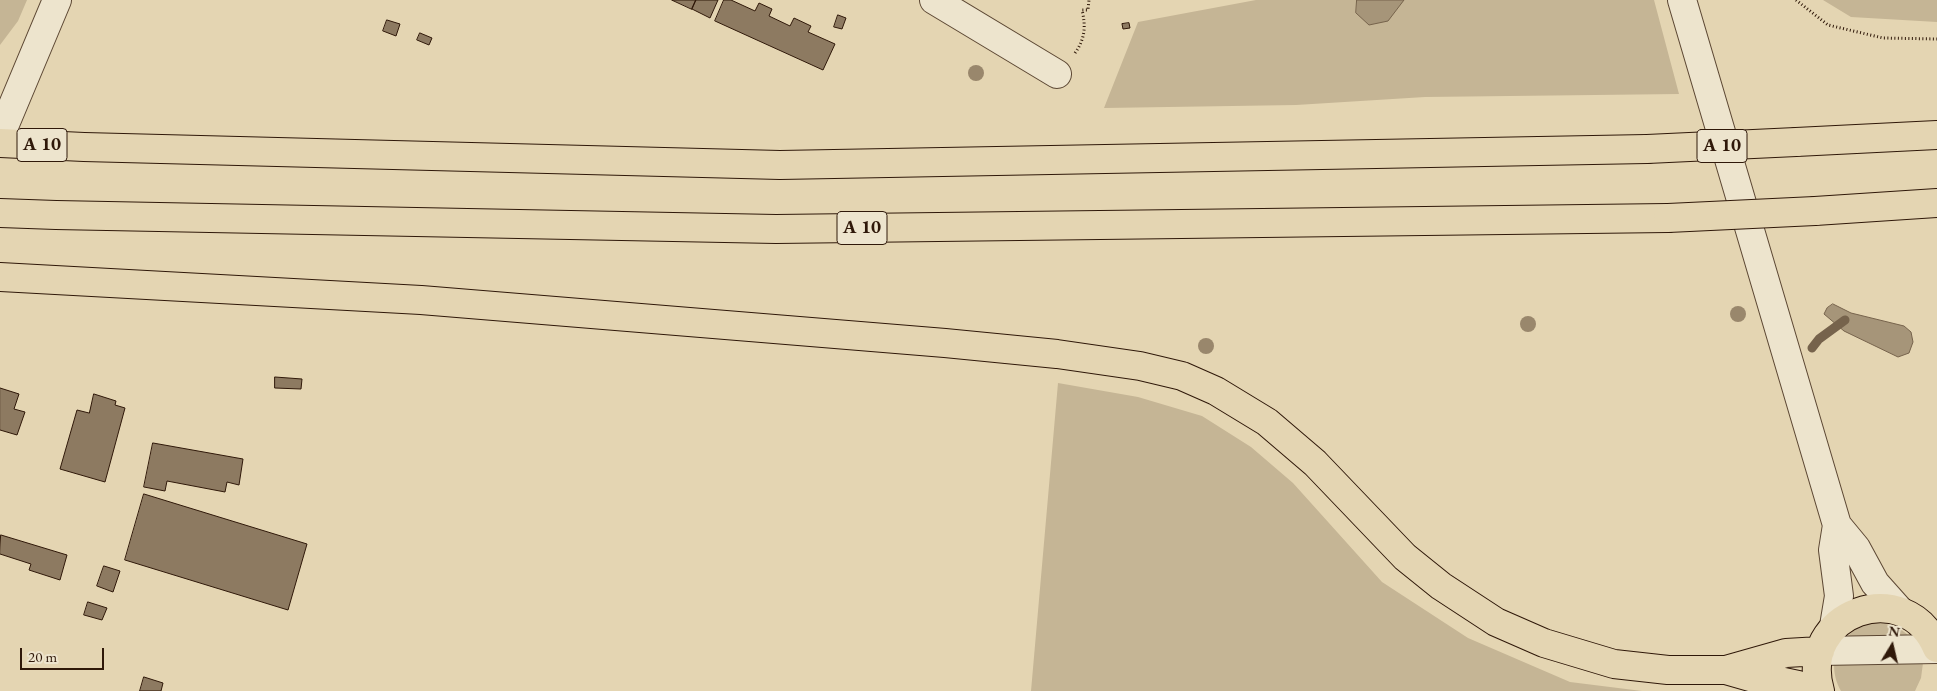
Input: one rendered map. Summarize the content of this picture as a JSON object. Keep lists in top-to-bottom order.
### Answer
{
  "streets": {
    "main road": ["A 10"]
  },
  "scale_bar": "20 m",
  "north": "top"
}
